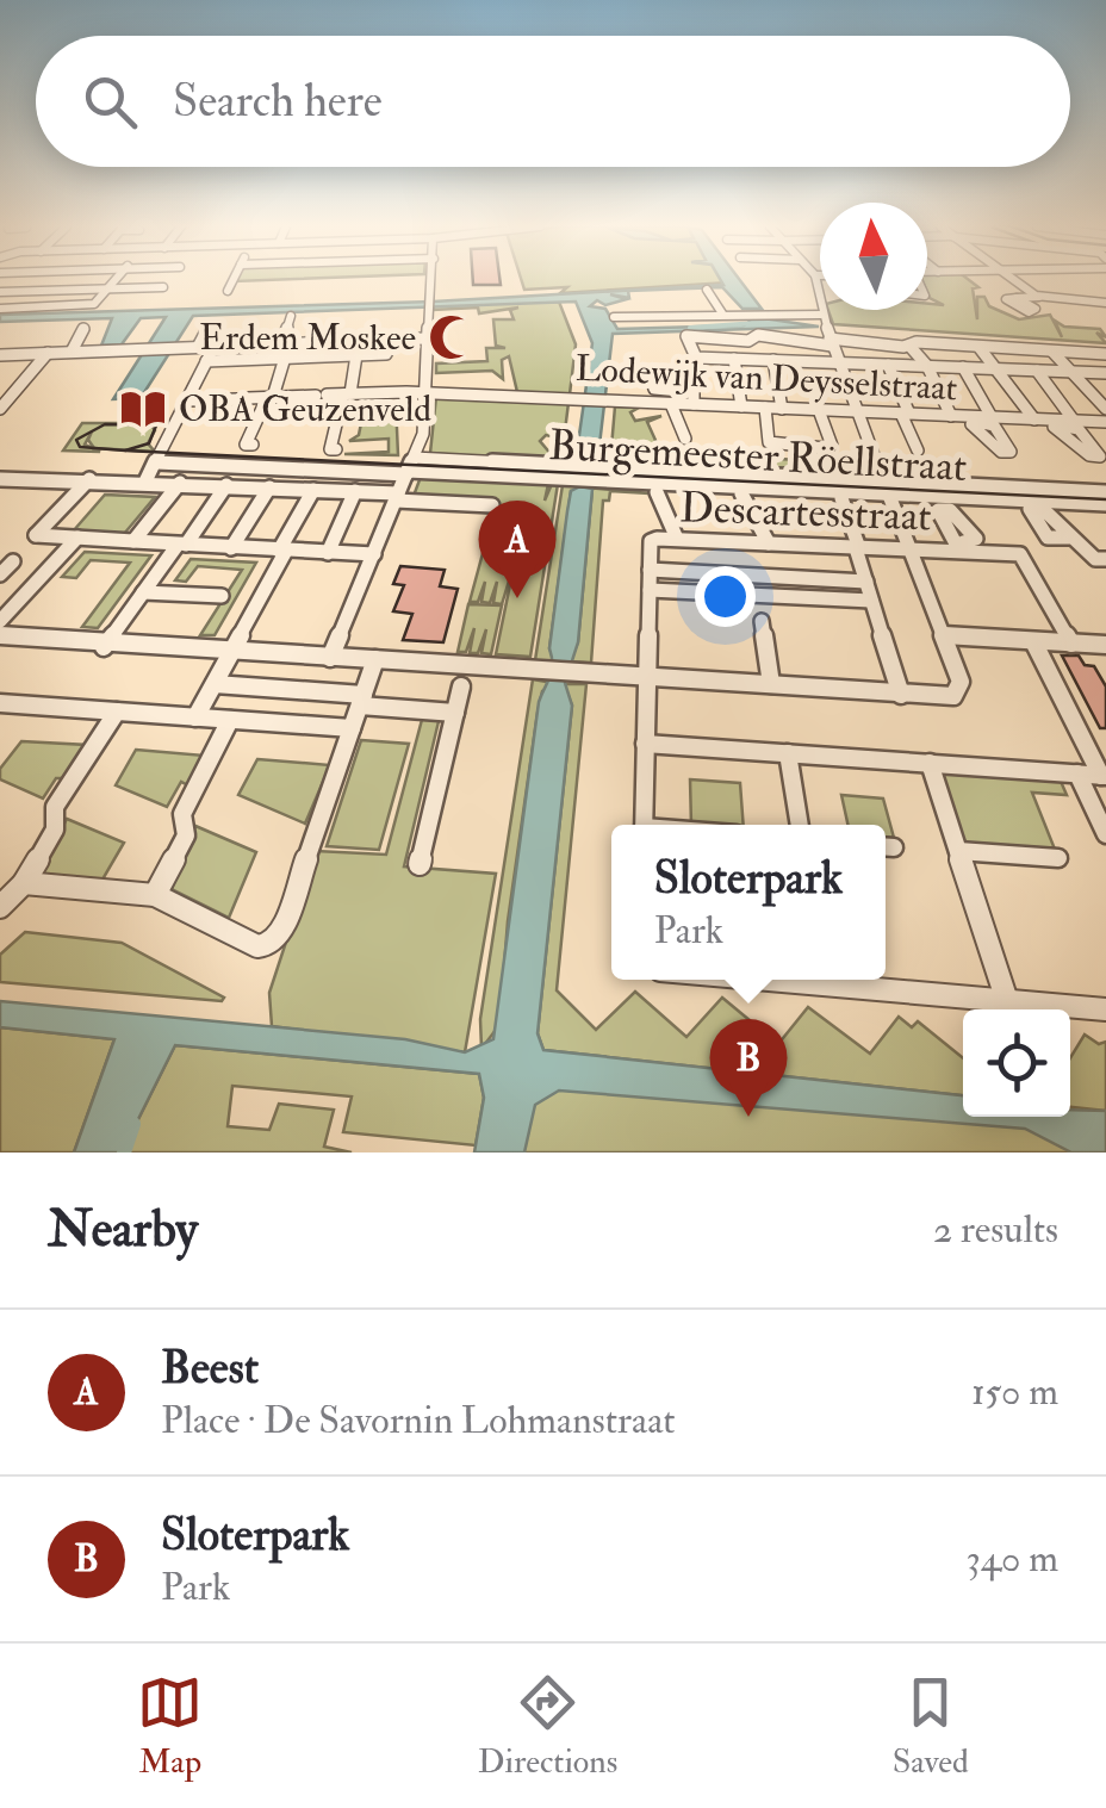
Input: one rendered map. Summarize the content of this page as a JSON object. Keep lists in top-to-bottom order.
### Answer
{
  "streets": {
    "street": ["Lodewijk van Deysselstraat", "Burgemeester Röellstraat", "Descartesstraat"]
  },
  "places": {
    "mosque": ["Erdem Moskee"],
    "library": ["OBA Geuzenveld"]
  },
  "north": "top",
  "page": {
    "search": "Search here",
    "pins": ["A", "B"],
    "popup": ["Sloterpark", "Park"],
    "heading": ["Nearby", "2 results"],
    "list": [
      {
        "mark": "A",
        "name": "Beest",
        "note": "Place · De Savornin Lohmanstraat",
        "value": "150 m"
      },
      {
        "mark": "B",
        "name": "Sloterpark",
        "note": "Park",
        "value": "340 m"
      }
    ],
    "nav": ["Map", "Directions", "Saved"]
  }
}
